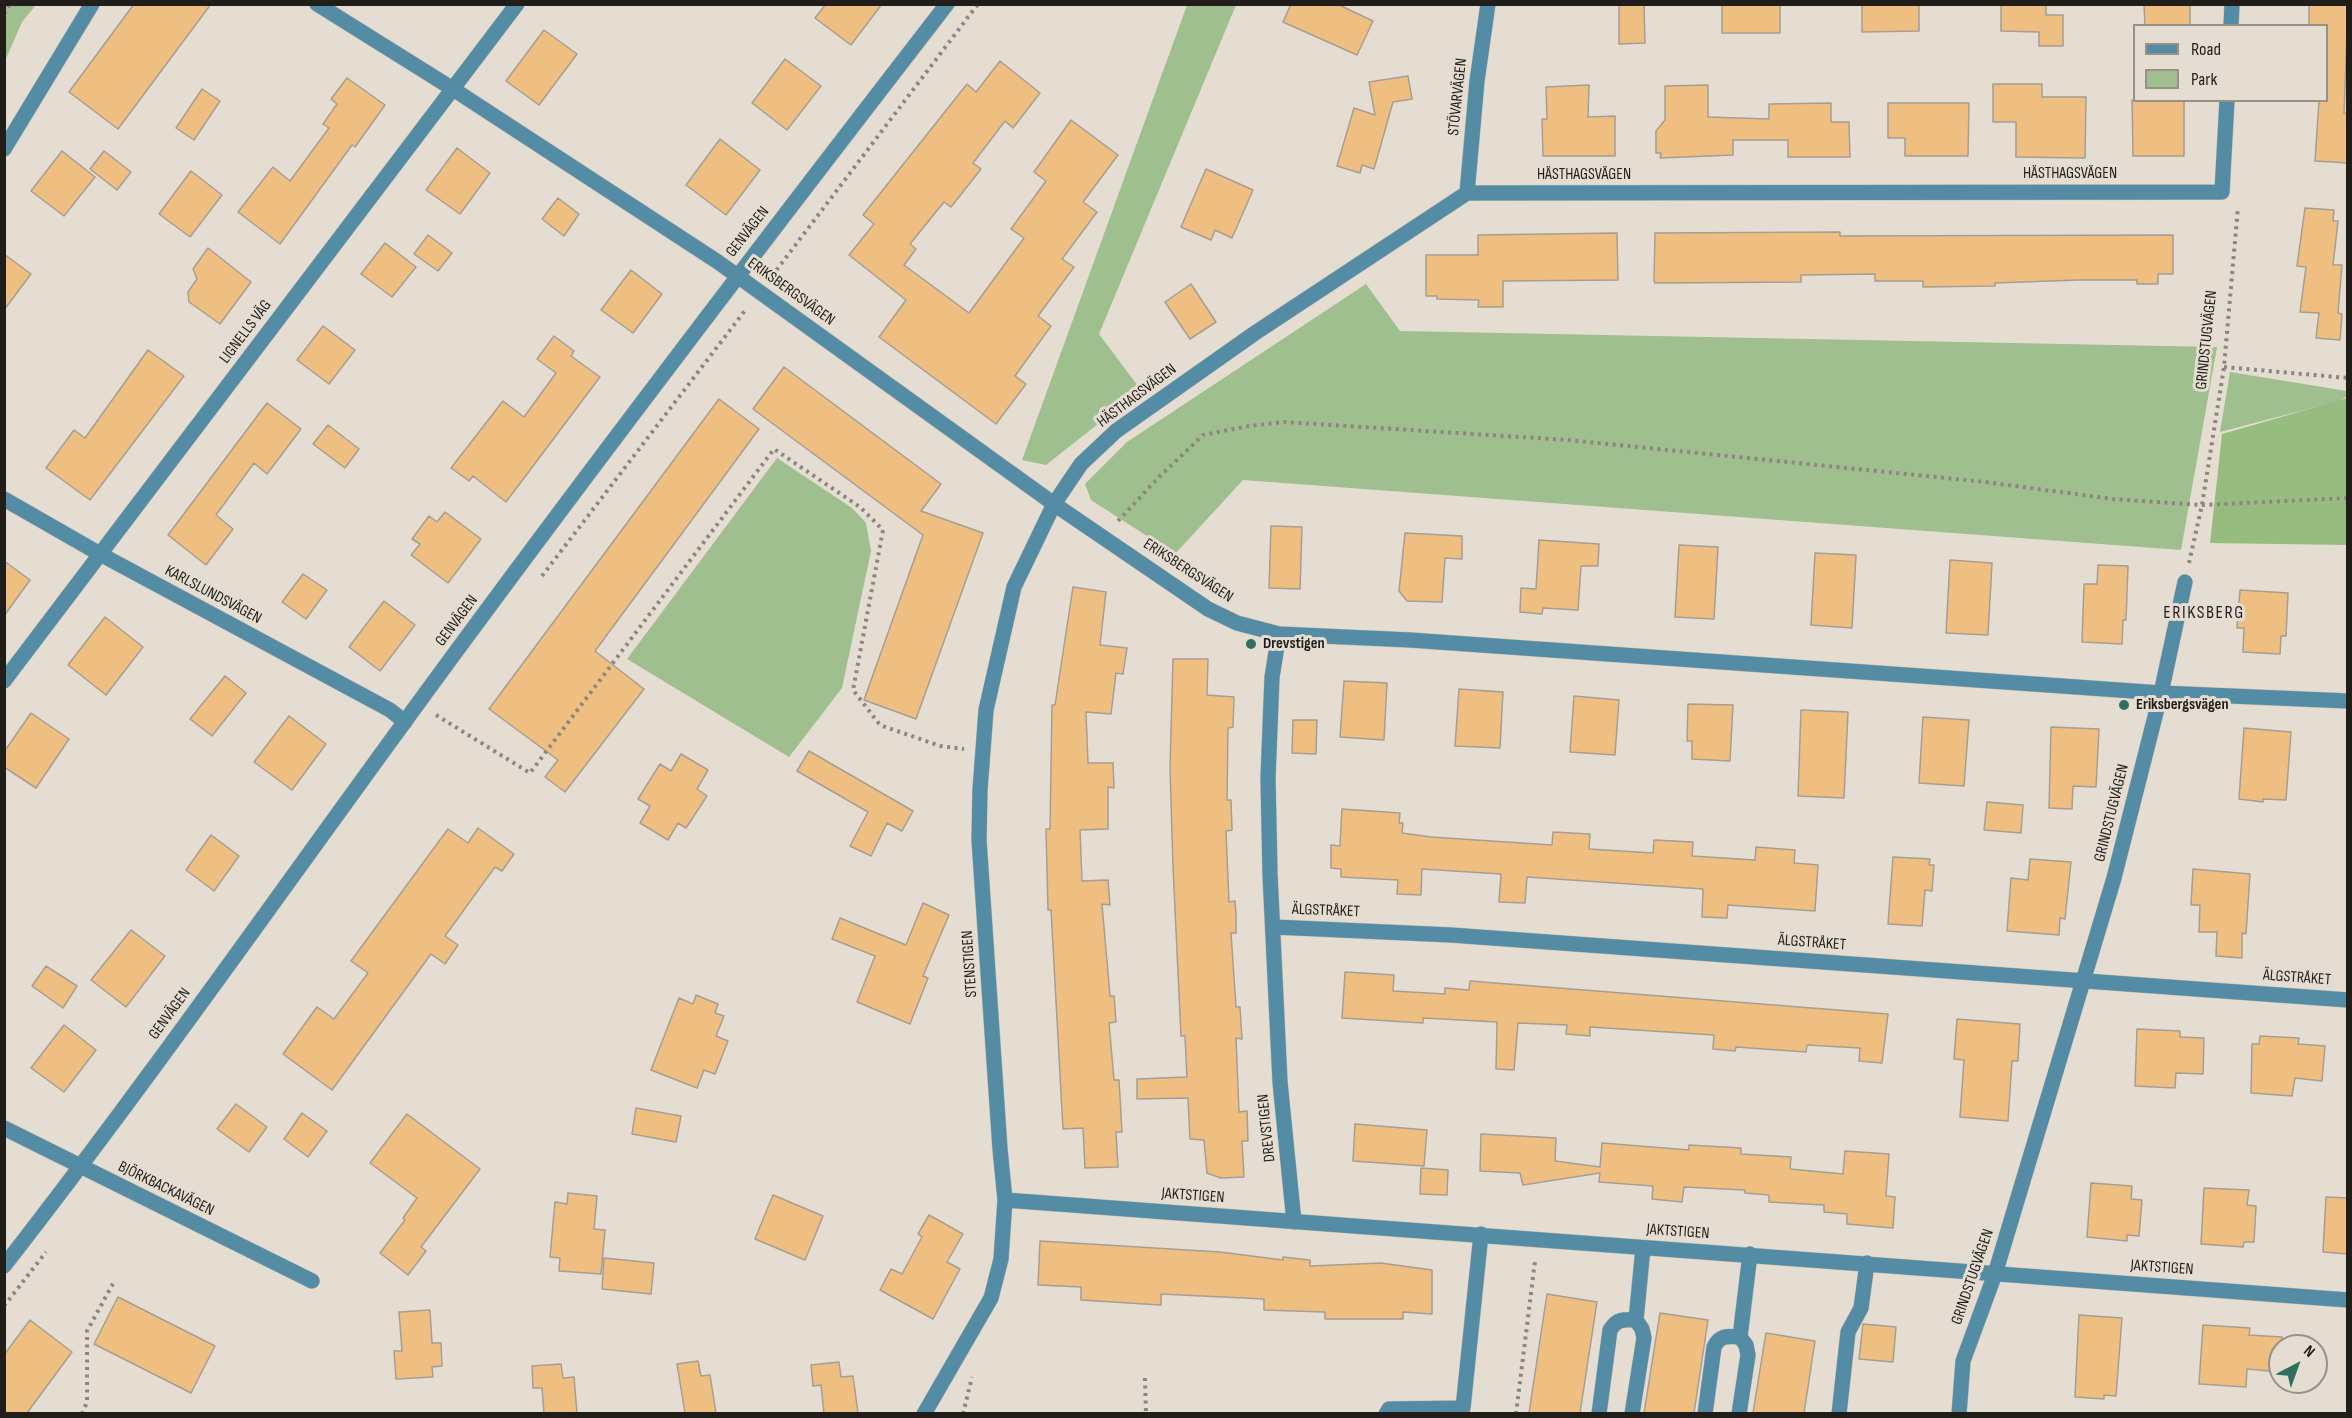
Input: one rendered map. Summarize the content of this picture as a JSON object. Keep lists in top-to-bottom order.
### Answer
{
  "streets": {
    "street": [
      "STÖVARVÄGEN",
      "HÄSTHAGSVÄGEN",
      "GENVÄGEN",
      "ERIKSBERGSVÄGEN",
      "LIGNELLS VÄG",
      "GRINDSTUGVÄGEN",
      "KARLSLUNDSVÄGEN",
      "ÄLGSTRÅKET",
      "STENSTIGEN",
      "DREVSTIGEN",
      "BJÖRKBACKAVÄGEN",
      "JAKTSTIGEN"
    ]
  },
  "crossings": [
    ["STÖVARVÄGEN", "HÄSTHAGSVÄGEN"],
    ["HÄSTHAGSVÄGEN", "ERIKSBERGSVÄGEN"],
    ["HÄSTHAGSVÄGEN", "STENSTIGEN"],
    ["GENVÄGEN", "ERIKSBERGSVÄGEN"],
    ["GENVÄGEN", "KARLSLUNDSVÄGEN"],
    ["GENVÄGEN", "BJÖRKBACKAVÄGEN"],
    ["ERIKSBERGSVÄGEN", "LIGNELLS VÄG"],
    ["ERIKSBERGSVÄGEN", "GRINDSTUGVÄGEN"],
    ["ERIKSBERGSVÄGEN", "STENSTIGEN"],
    ["ERIKSBERGSVÄGEN", "DREVSTIGEN"],
    ["LIGNELLS VÄG", "KARLSLUNDSVÄGEN"],
    ["GRINDSTUGVÄGEN", "ÄLGSTRÅKET"],
    ["GRINDSTUGVÄGEN", "JAKTSTIGEN"],
    ["ÄLGSTRÅKET", "DREVSTIGEN"],
    ["STENSTIGEN", "JAKTSTIGEN"],
    ["DREVSTIGEN", "JAKTSTIGEN"]
  ],
  "districts": ["ERIKSBERG"],
  "places": ["Drevstigen", "Eriksbergsvägen"],
  "legend": ["Road", "Park"],
  "north": "top right"
}
